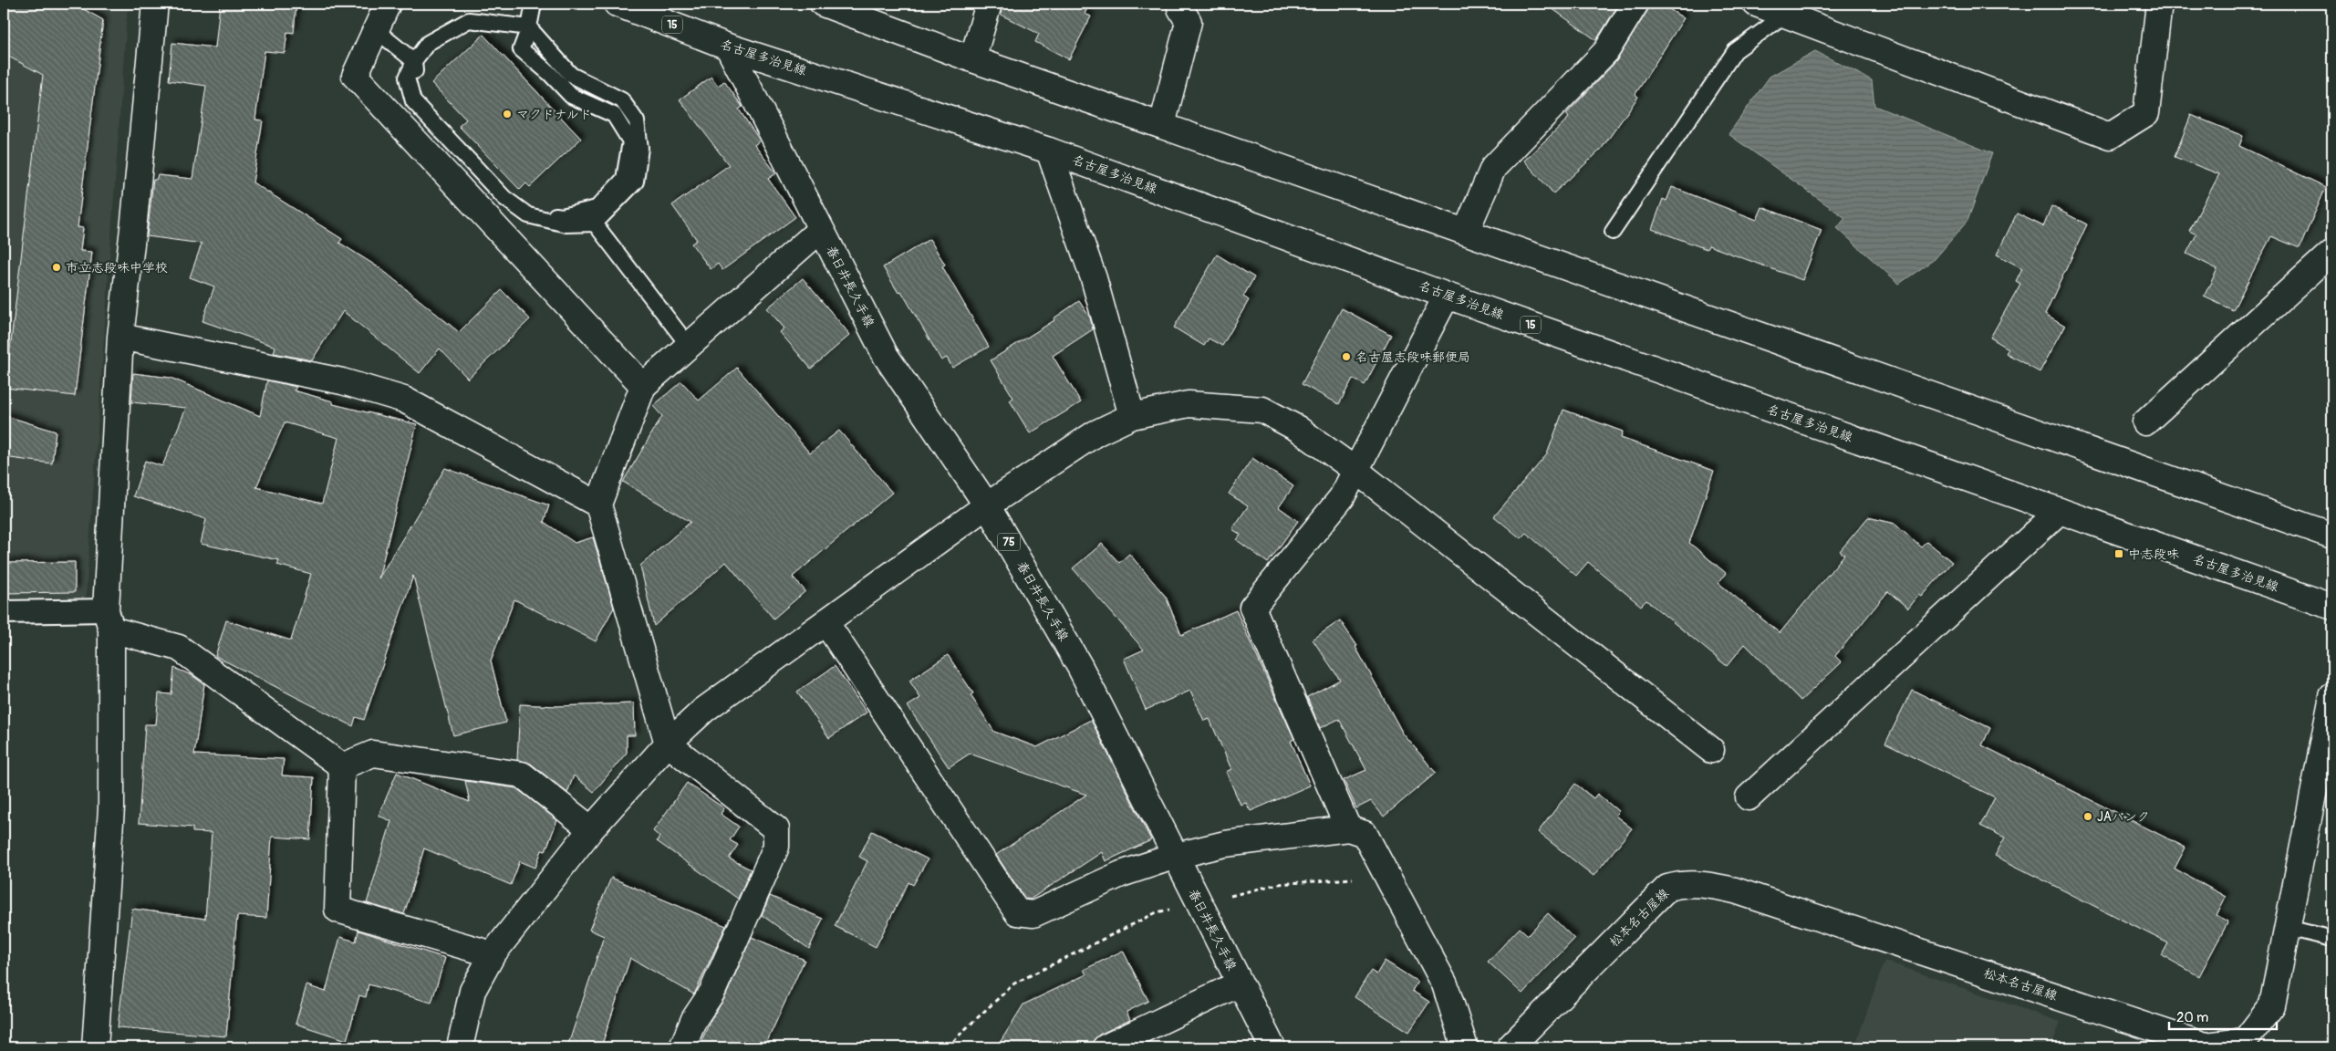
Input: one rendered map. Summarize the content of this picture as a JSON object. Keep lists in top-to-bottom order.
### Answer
{
  "streets": {
    "street": [
      "15",
      "名古屋多治見線",
      "春日井長久手線",
      "75",
      "松本名古屋線"
    ]
  },
  "crossings": [
    ["名古屋多治見線", "春日井長久手線"]
  ],
  "places": {
    "other": [
      "マクドナルド",
      "市立志段味中学校",
      "名古屋志段味郵便局",
      "JAバンク"
    ],
    "transit": ["中志段味"]
  },
  "scale_bar": "20 m"
}
